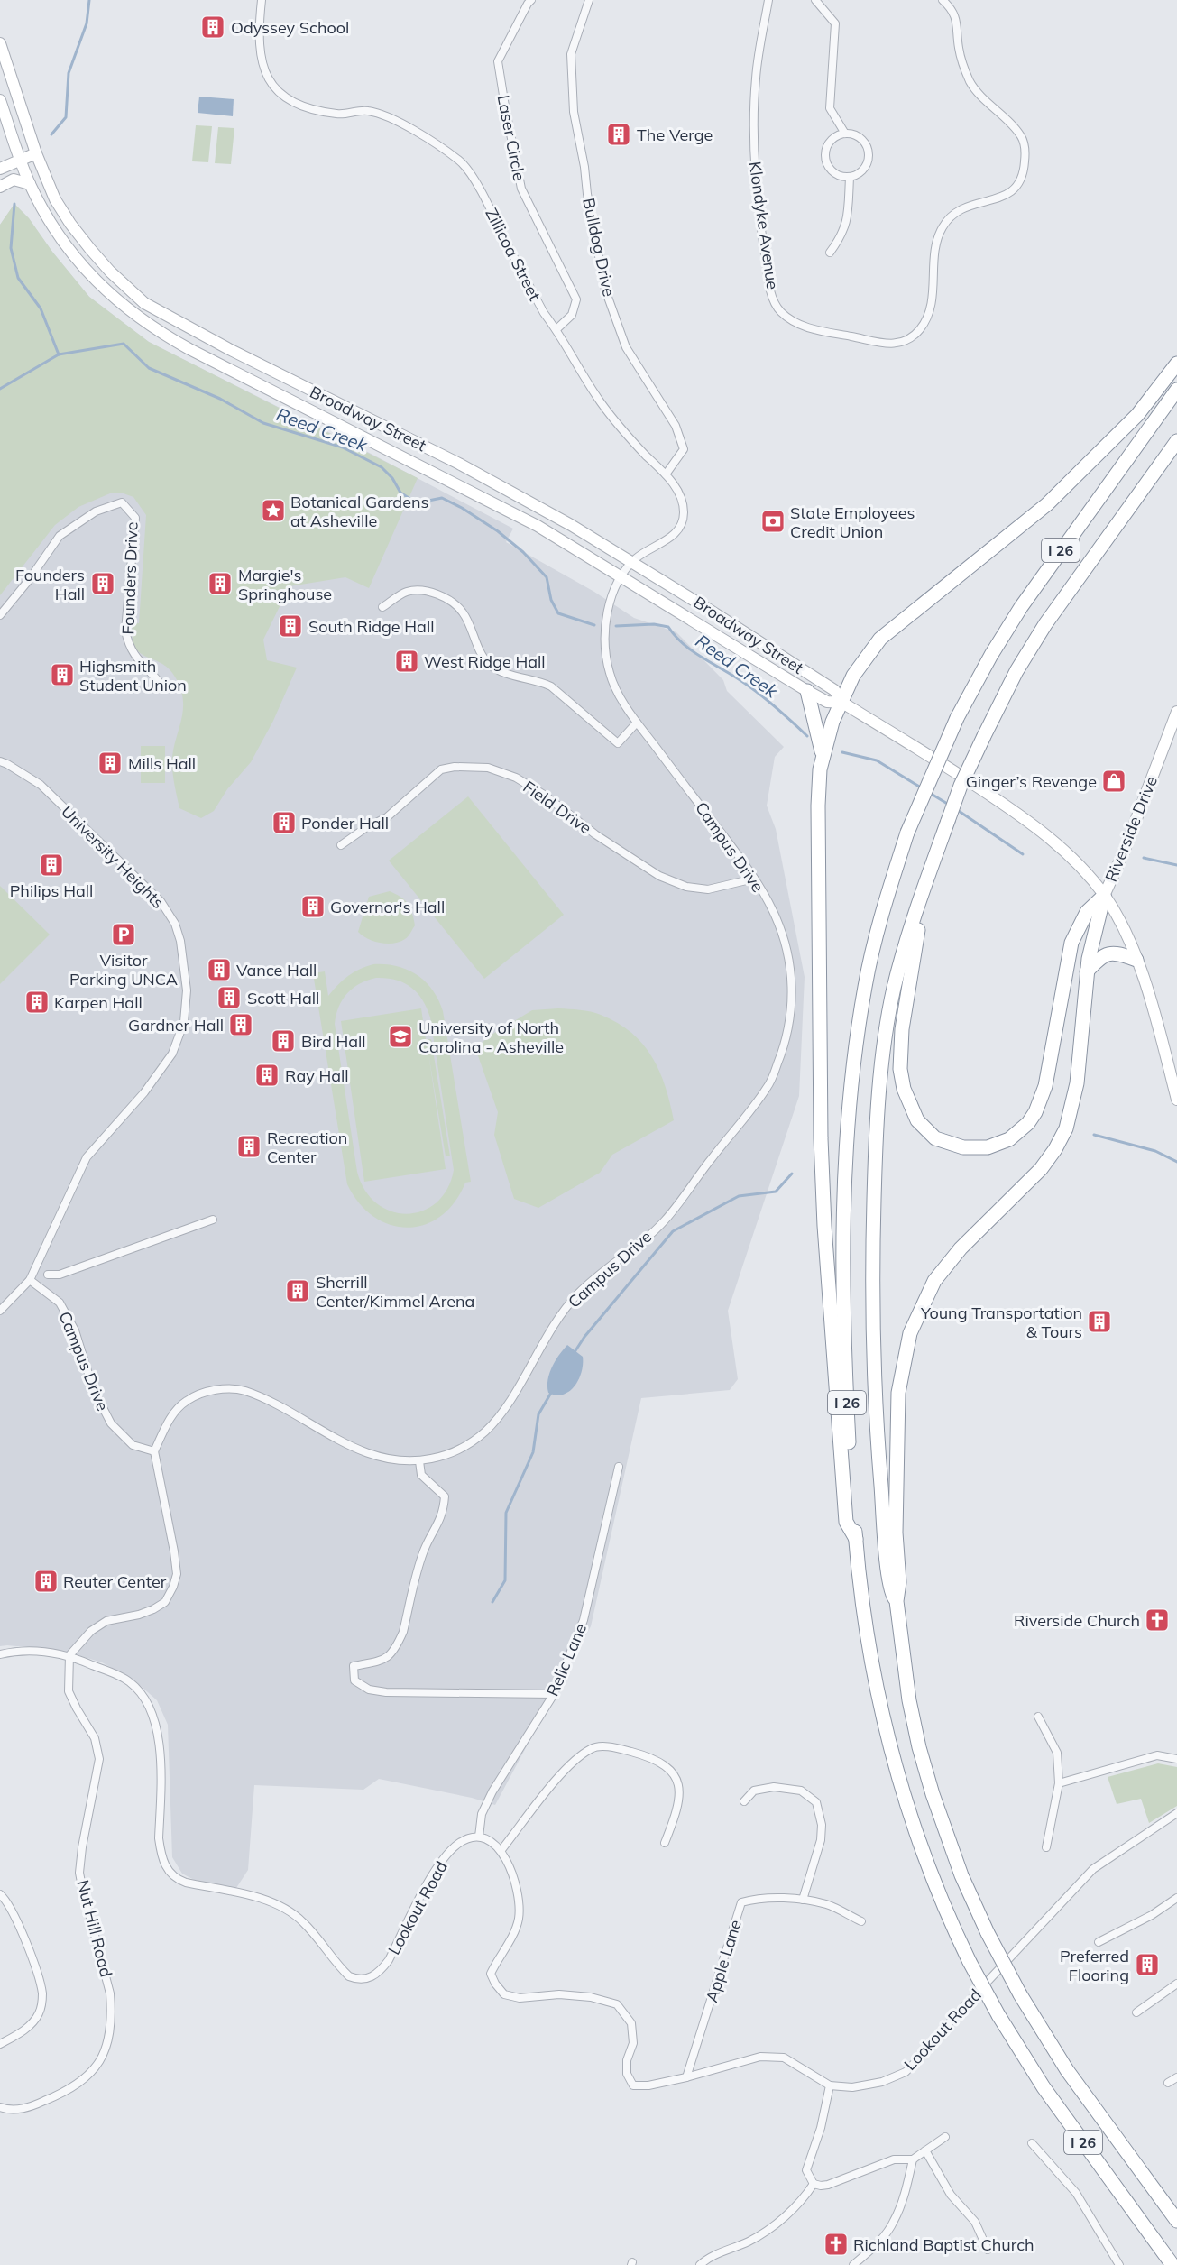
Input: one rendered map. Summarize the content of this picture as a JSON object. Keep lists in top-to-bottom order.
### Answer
{
  "streets": {
    "highway": ["I 26"],
    "main road": ["Broadway Street", "Riverside Drive"],
    "street": [
      "Laser Circle",
      "Klondyke Avenue",
      "Bulldog Drive",
      "Zillicoa Street",
      "Founders Drive",
      "Field Drive",
      "Campus Drive",
      "University Heights",
      "Relic Lane",
      "Lookout Road",
      "Nut Hill Road",
      "Apple Lane"
    ]
  },
  "crossings": [
    ["Laser Circle", "Zillicoa Street"],
    ["Bulldog Drive", "Zillicoa Street"],
    ["Zillicoa Street", "Broadway Street"],
    ["Zillicoa Street", "Campus Drive"],
    ["Broadway Street", "Riverside Drive"],
    ["Broadway Street", "Campus Drive"],
    ["Field Drive", "Campus Drive"],
    ["Campus Drive", "University Heights"],
    ["Relic Lane", "Lookout Road"],
    ["Lookout Road", "Nut Hill Road"],
    ["Lookout Road", "Apple Lane"]
  ],
  "water": ["Reed Creek"],
  "places": {
    "building": [
      "Odyssey School",
      "The Verge",
      "Founders Hall",
      "Margie's Springhouse",
      "South Ridge Hall",
      "West Ridge Hall",
      "Highsmith Student Union",
      "Mills Hall",
      "Ponder Hall",
      "Philips Hall",
      "Governor's Hall",
      "Vance Hall",
      "Scott Hall",
      "Karpen Hall",
      "Gardner Hall",
      "Bird Hall",
      "Ray Hall",
      "Recreation Center",
      "Sherrill Center/Kimmel Arena",
      "Young Transportation & Tours",
      "Reuter Center",
      "Preferred Flooring"
    ],
    "place": ["Botanical Gardens at Asheville"],
    "bank": ["State Employees Credit Union"],
    "shop": ["Ginger’s Revenge"],
    "parking": ["Visitor Parking UNCA"],
    "school or university": ["University of North Carolina - Asheville"],
    "church": ["Riverside Church", "Richland Baptist Church"]
  }
}
